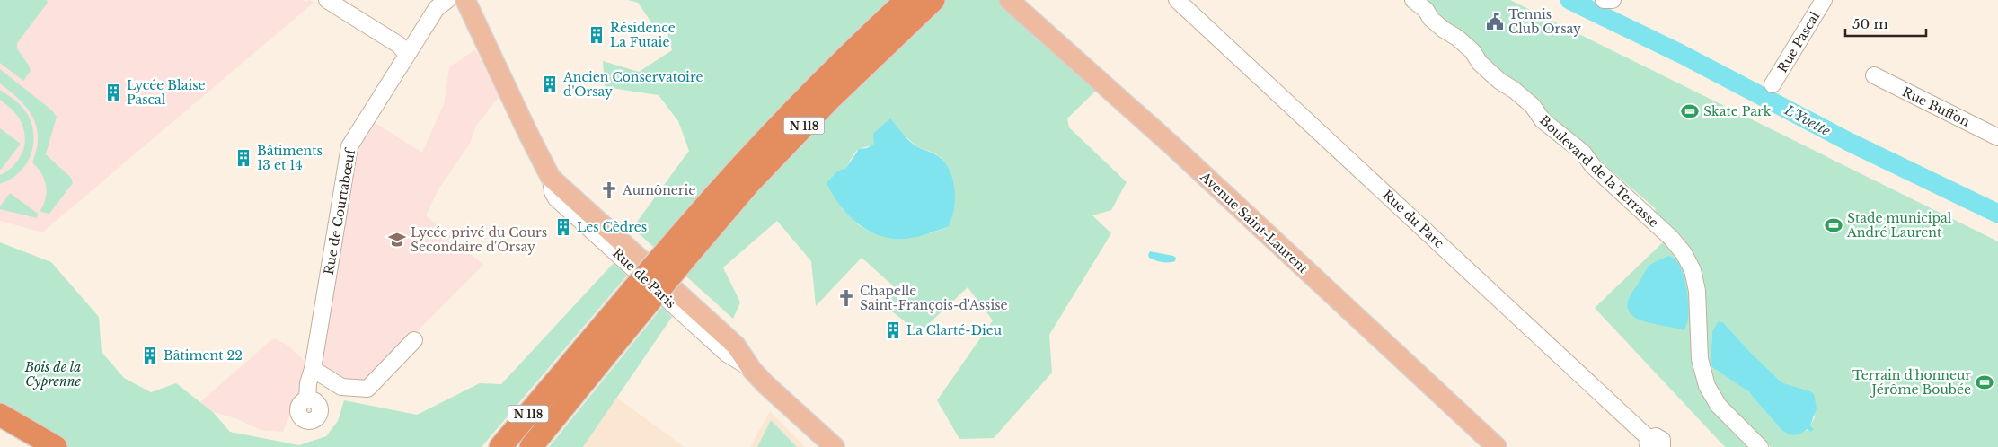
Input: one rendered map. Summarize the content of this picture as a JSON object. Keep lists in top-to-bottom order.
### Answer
{
  "streets": {
    "highway": ["N 118"],
    "main road": ["Avenue Saint-Laurent", "Rue de Paris"],
    "street": [
      "Rue Pascal",
      "Rue Buffon",
      "Boulevard de la Terrasse",
      "Rue de Courtabœuf",
      "Rue du Parc"
    ]
  },
  "water": ["L'Yvette"],
  "parks": ["Bois de la Cyprenne"],
  "places": {
    "public building": ["Tennis Club Orsay"],
    "building": [
      "Résidence La Futaie",
      "Ancien Conservatoire d'Orsay",
      "Lycée Blaise Pascal",
      "Bâtiments 13 et 14",
      "Les Cèdres",
      "La Clarté-Dieu",
      "Bâtiment 22"
    ],
    "sports": ["Skate Park", "Stade municipal André Laurent", "Terrain d'honneur Jérôme Boubée"],
    "church": ["Aumônerie", "Chapelle Saint-François-d'Assise"],
    "school or university": ["Lycée privé du Cours Secondaire d'Orsay"]
  },
  "scale_bar": "50 m"
}
